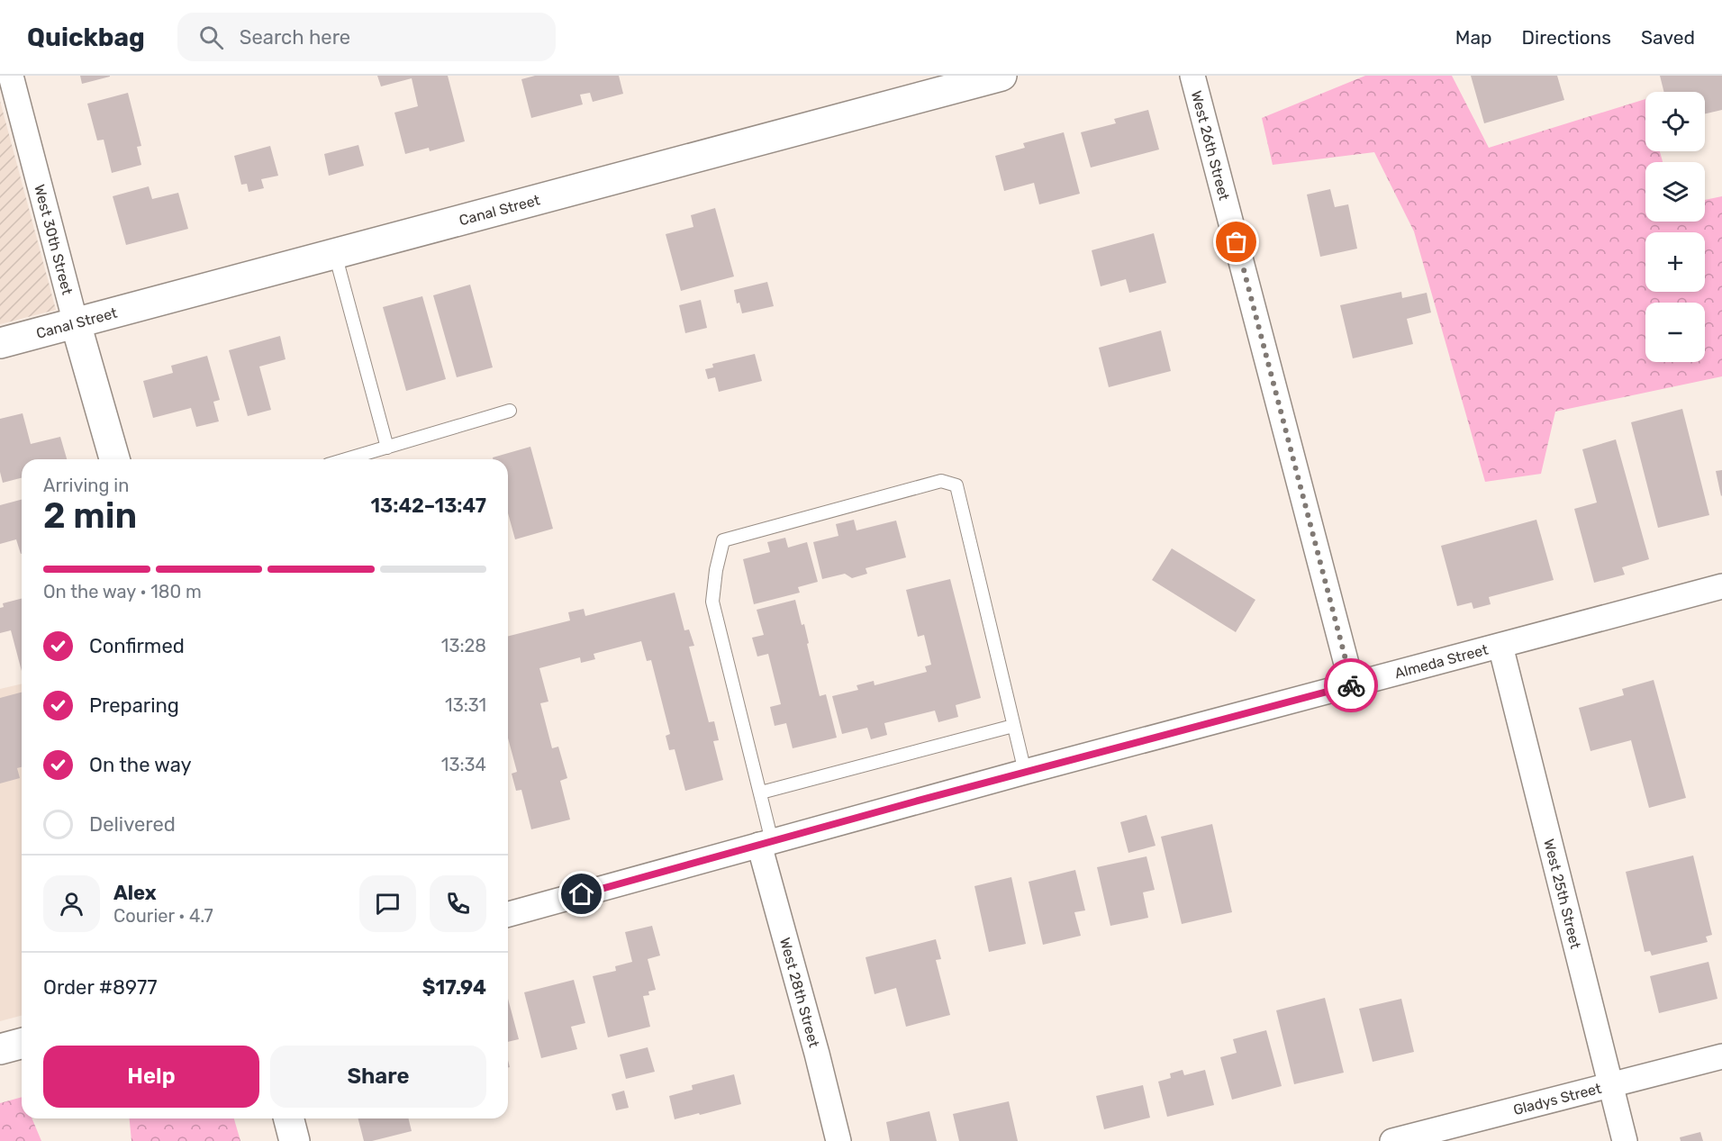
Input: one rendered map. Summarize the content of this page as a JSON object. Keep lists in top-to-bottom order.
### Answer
{
  "streets": {
    "street": [
      "West 26th Street",
      "Canal Street",
      "West 30th Street",
      "Almeda Street",
      "West 25th Street",
      "West 28th Street",
      "Gladys Street"
    ]
  },
  "crossings": [
    ["West 26th Street", "Almeda Street"],
    ["Canal Street", "West 30th Street"],
    ["Almeda Street", "West 25th Street"],
    ["Almeda Street", "West 28th Street"],
    ["West 25th Street", "Gladys Street"]
  ],
  "page": {
    "header": "Quickbag",
    "search": "Search here",
    "nav": ["Map", "Directions", "Saved"],
    "map_buttons": ["+", "−"],
    "heading": ["2 min", "Arriving in", "13:42–13:47"],
    "panel": [
      "Alex",
      "Courier · 4.7",
      "Order #8977",
      "$17.94"
    ],
    "bar": "On the way · 180 m",
    "list": [
      ["Confirmed", "13:28"],
      ["Preparing", "13:31"],
      ["On the way", "13:34"],
      "Delivered"
    ],
    "buttons": ["Help", "Share"]
  }
}
